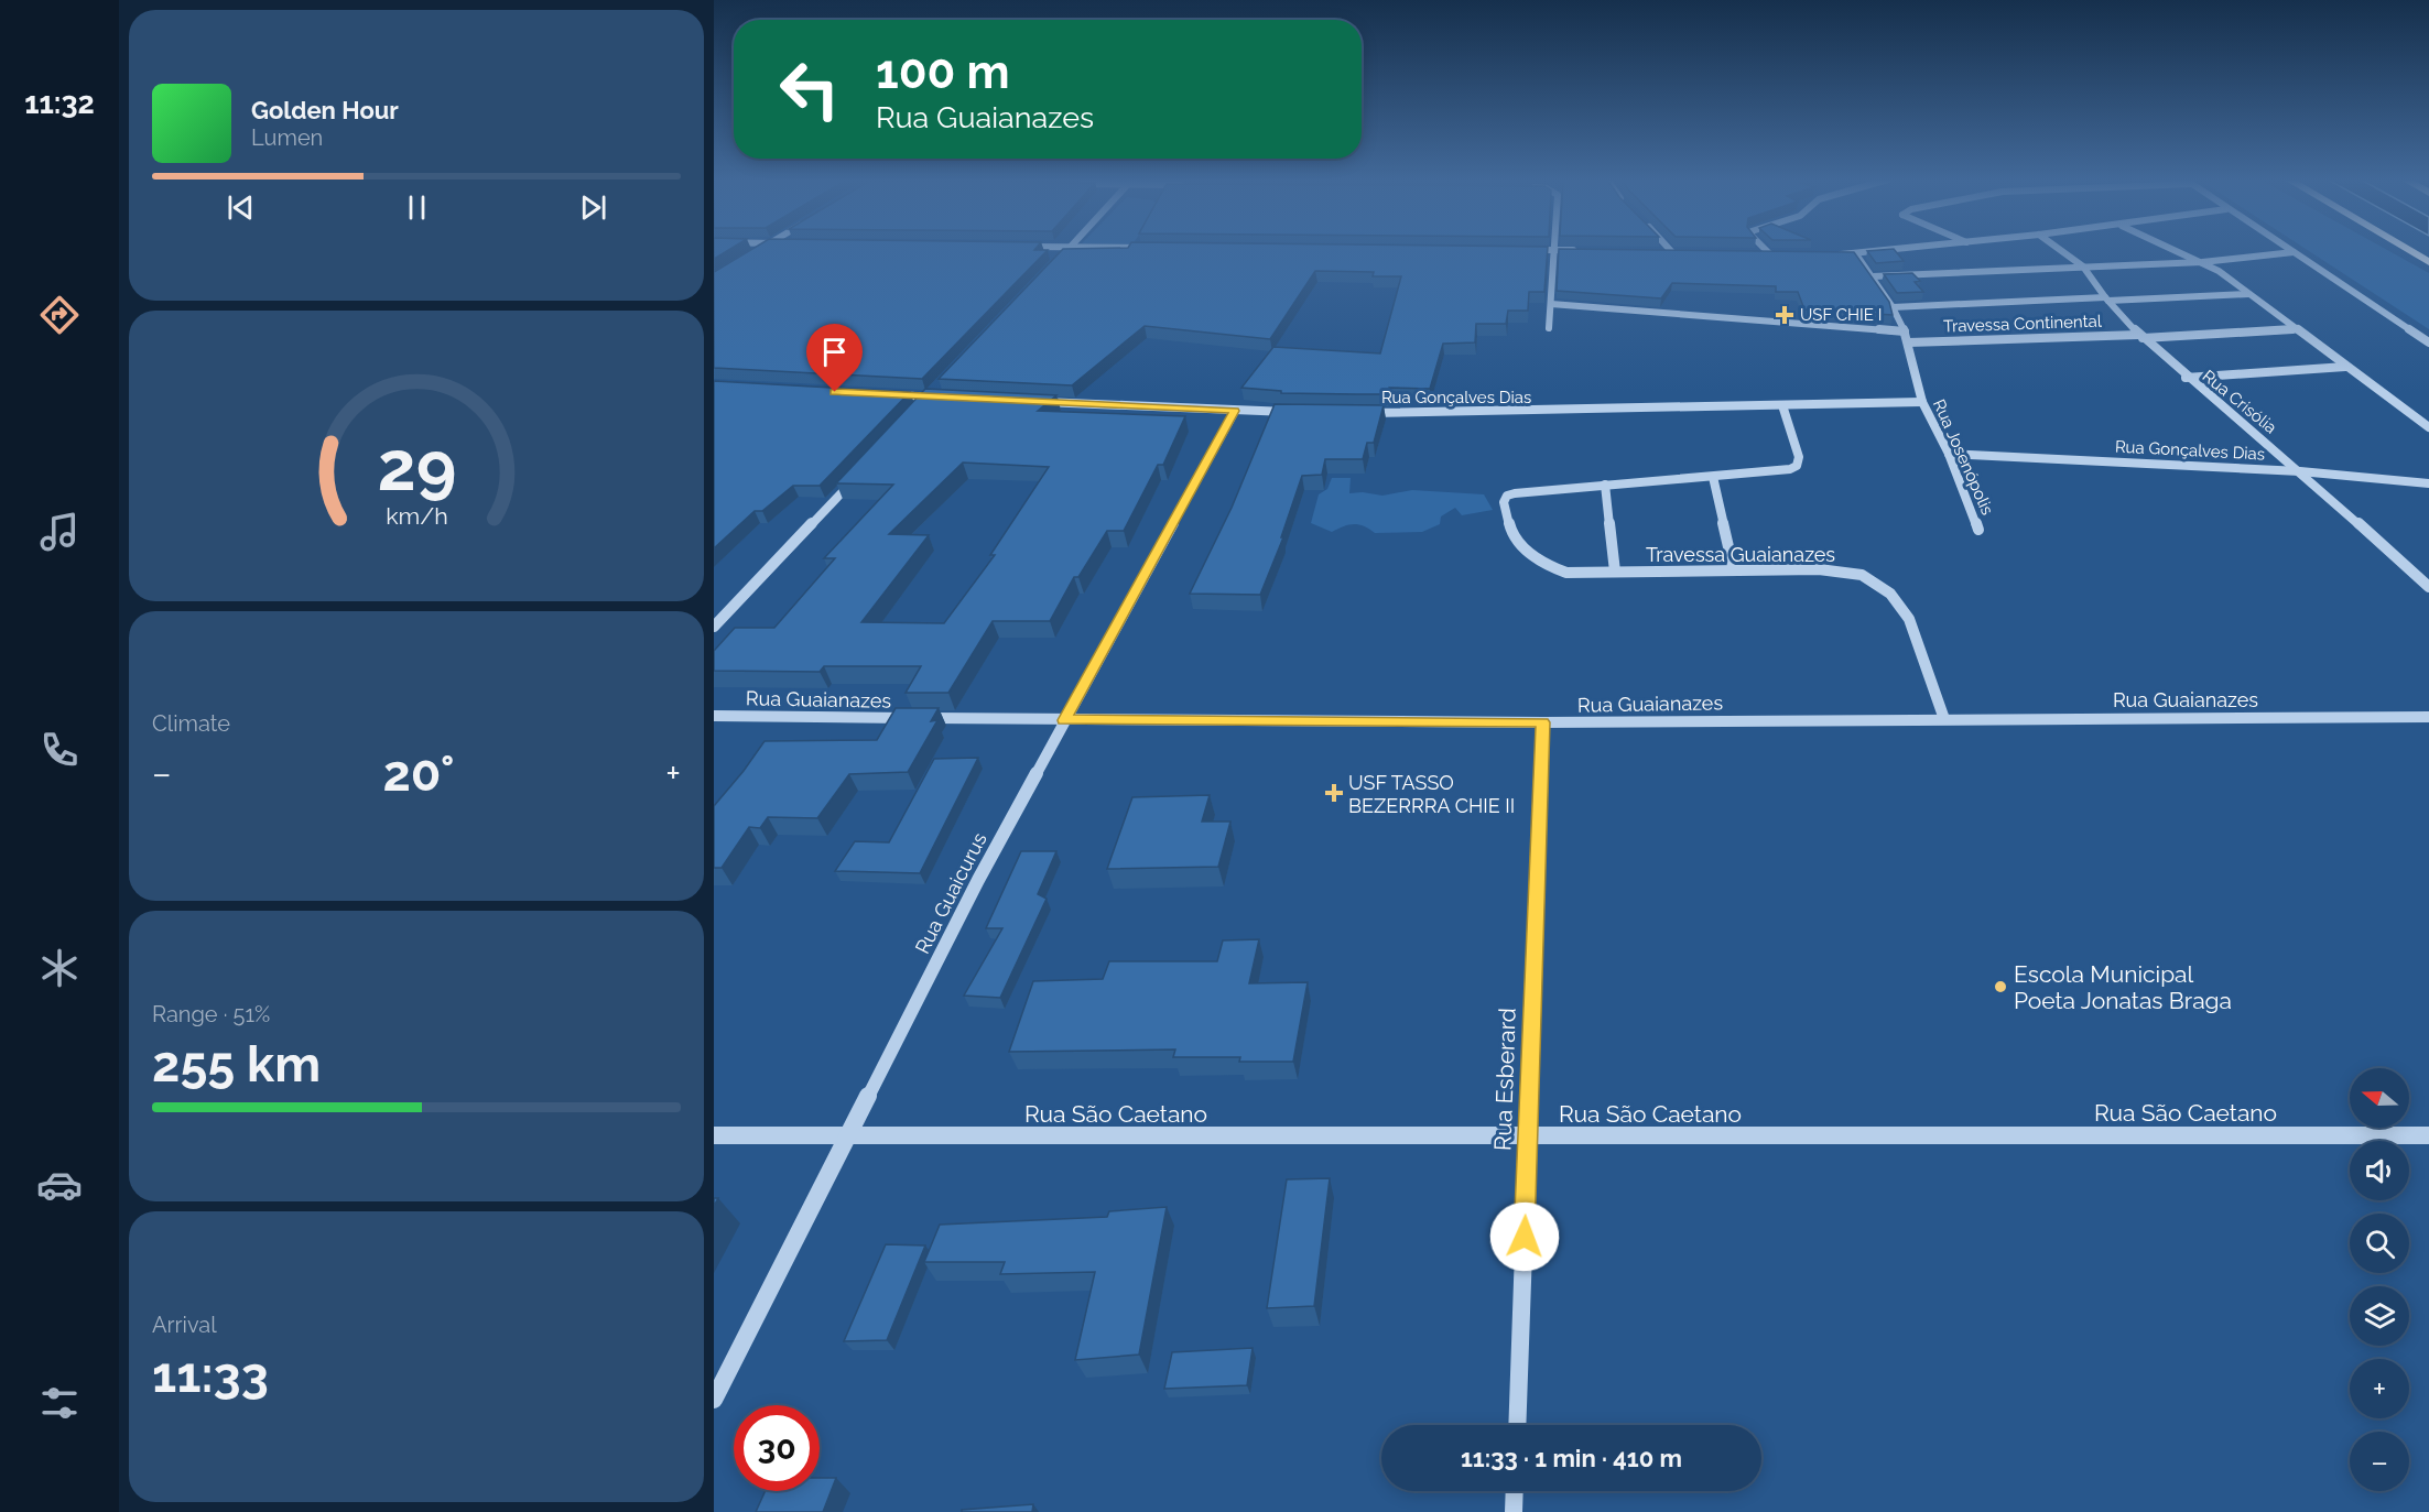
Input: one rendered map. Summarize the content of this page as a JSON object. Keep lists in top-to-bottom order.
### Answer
{
  "streets": {
    "street": [
      "Travessa Continental",
      "Rua Gonçalves Dias",
      "Rua Crisólia",
      "Rua Josenópolis",
      "Travessa Guaianazes",
      "Rua Guaianazes",
      "Rua Guaicurus",
      "Rua Esberard",
      "Rua São Caetano"
    ]
  },
  "crossings": [
    ["Travessa Continental", "Rua Crisólia"],
    ["Travessa Continental", "Rua Josenópolis"],
    ["Rua Gonçalves Dias", "Rua Crisólia"],
    ["Rua Gonçalves Dias", "Rua Josenópolis"],
    ["Travessa Guaianazes", "Rua Guaianazes"],
    ["Rua Guaianazes", "Rua Guaicurus"],
    ["Rua Guaianazes", "Rua Esberard"],
    ["Rua Guaicurus", "Rua São Caetano"],
    ["Rua Esberard", "Rua São Caetano"]
  ],
  "places": {
    "health": ["USF CHIE I", "USF TASSO BEZERRRA CHIE II"],
    "other": ["Escola Municipal Poeta Jonatas Braga"]
  },
  "north": "left",
  "page": {
    "tabs": "11:32",
    "turn": ["100 m", "Rua Guaianazes"],
    "song": ["Golden Hour", "Lumen"],
    "tile": [
      "Climate",
      ["Range · 51%", "255 km"],
      ["Arrival", "11:33"]
    ],
    "heat": ["−", "20°", "+"],
    "map_buttons": ["+", "−"],
    "limit": "30",
    "trip": "11:33 · 1 min · 410 m",
    "gauge": ["29", "km/h"]
  }
}
